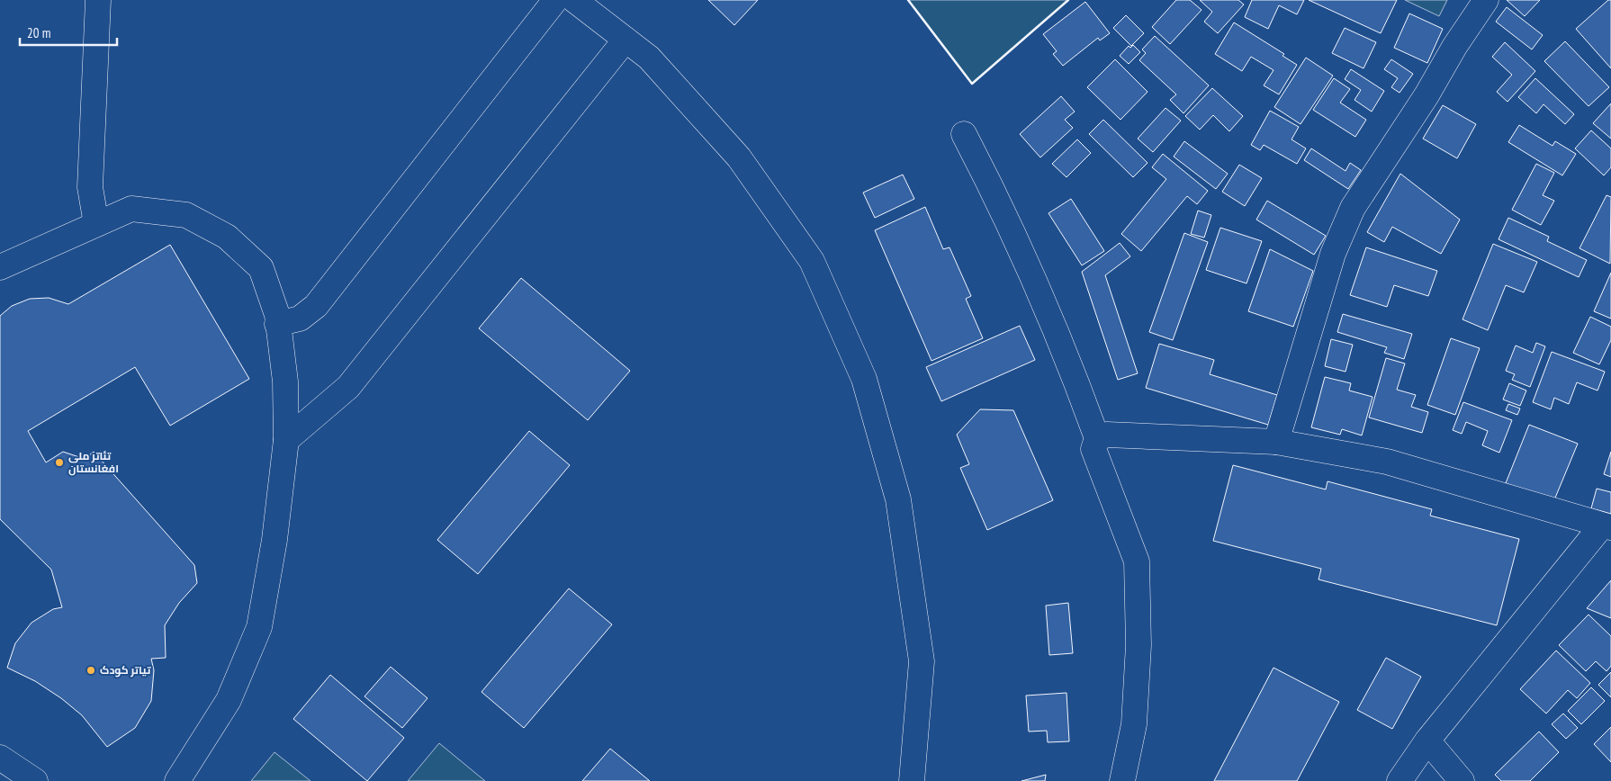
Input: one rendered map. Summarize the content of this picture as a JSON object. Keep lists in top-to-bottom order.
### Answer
{
  "places": ["تئاتر ملی افغانستان", "تیاتر کودک"],
  "scale_bar": "20 m"
}
